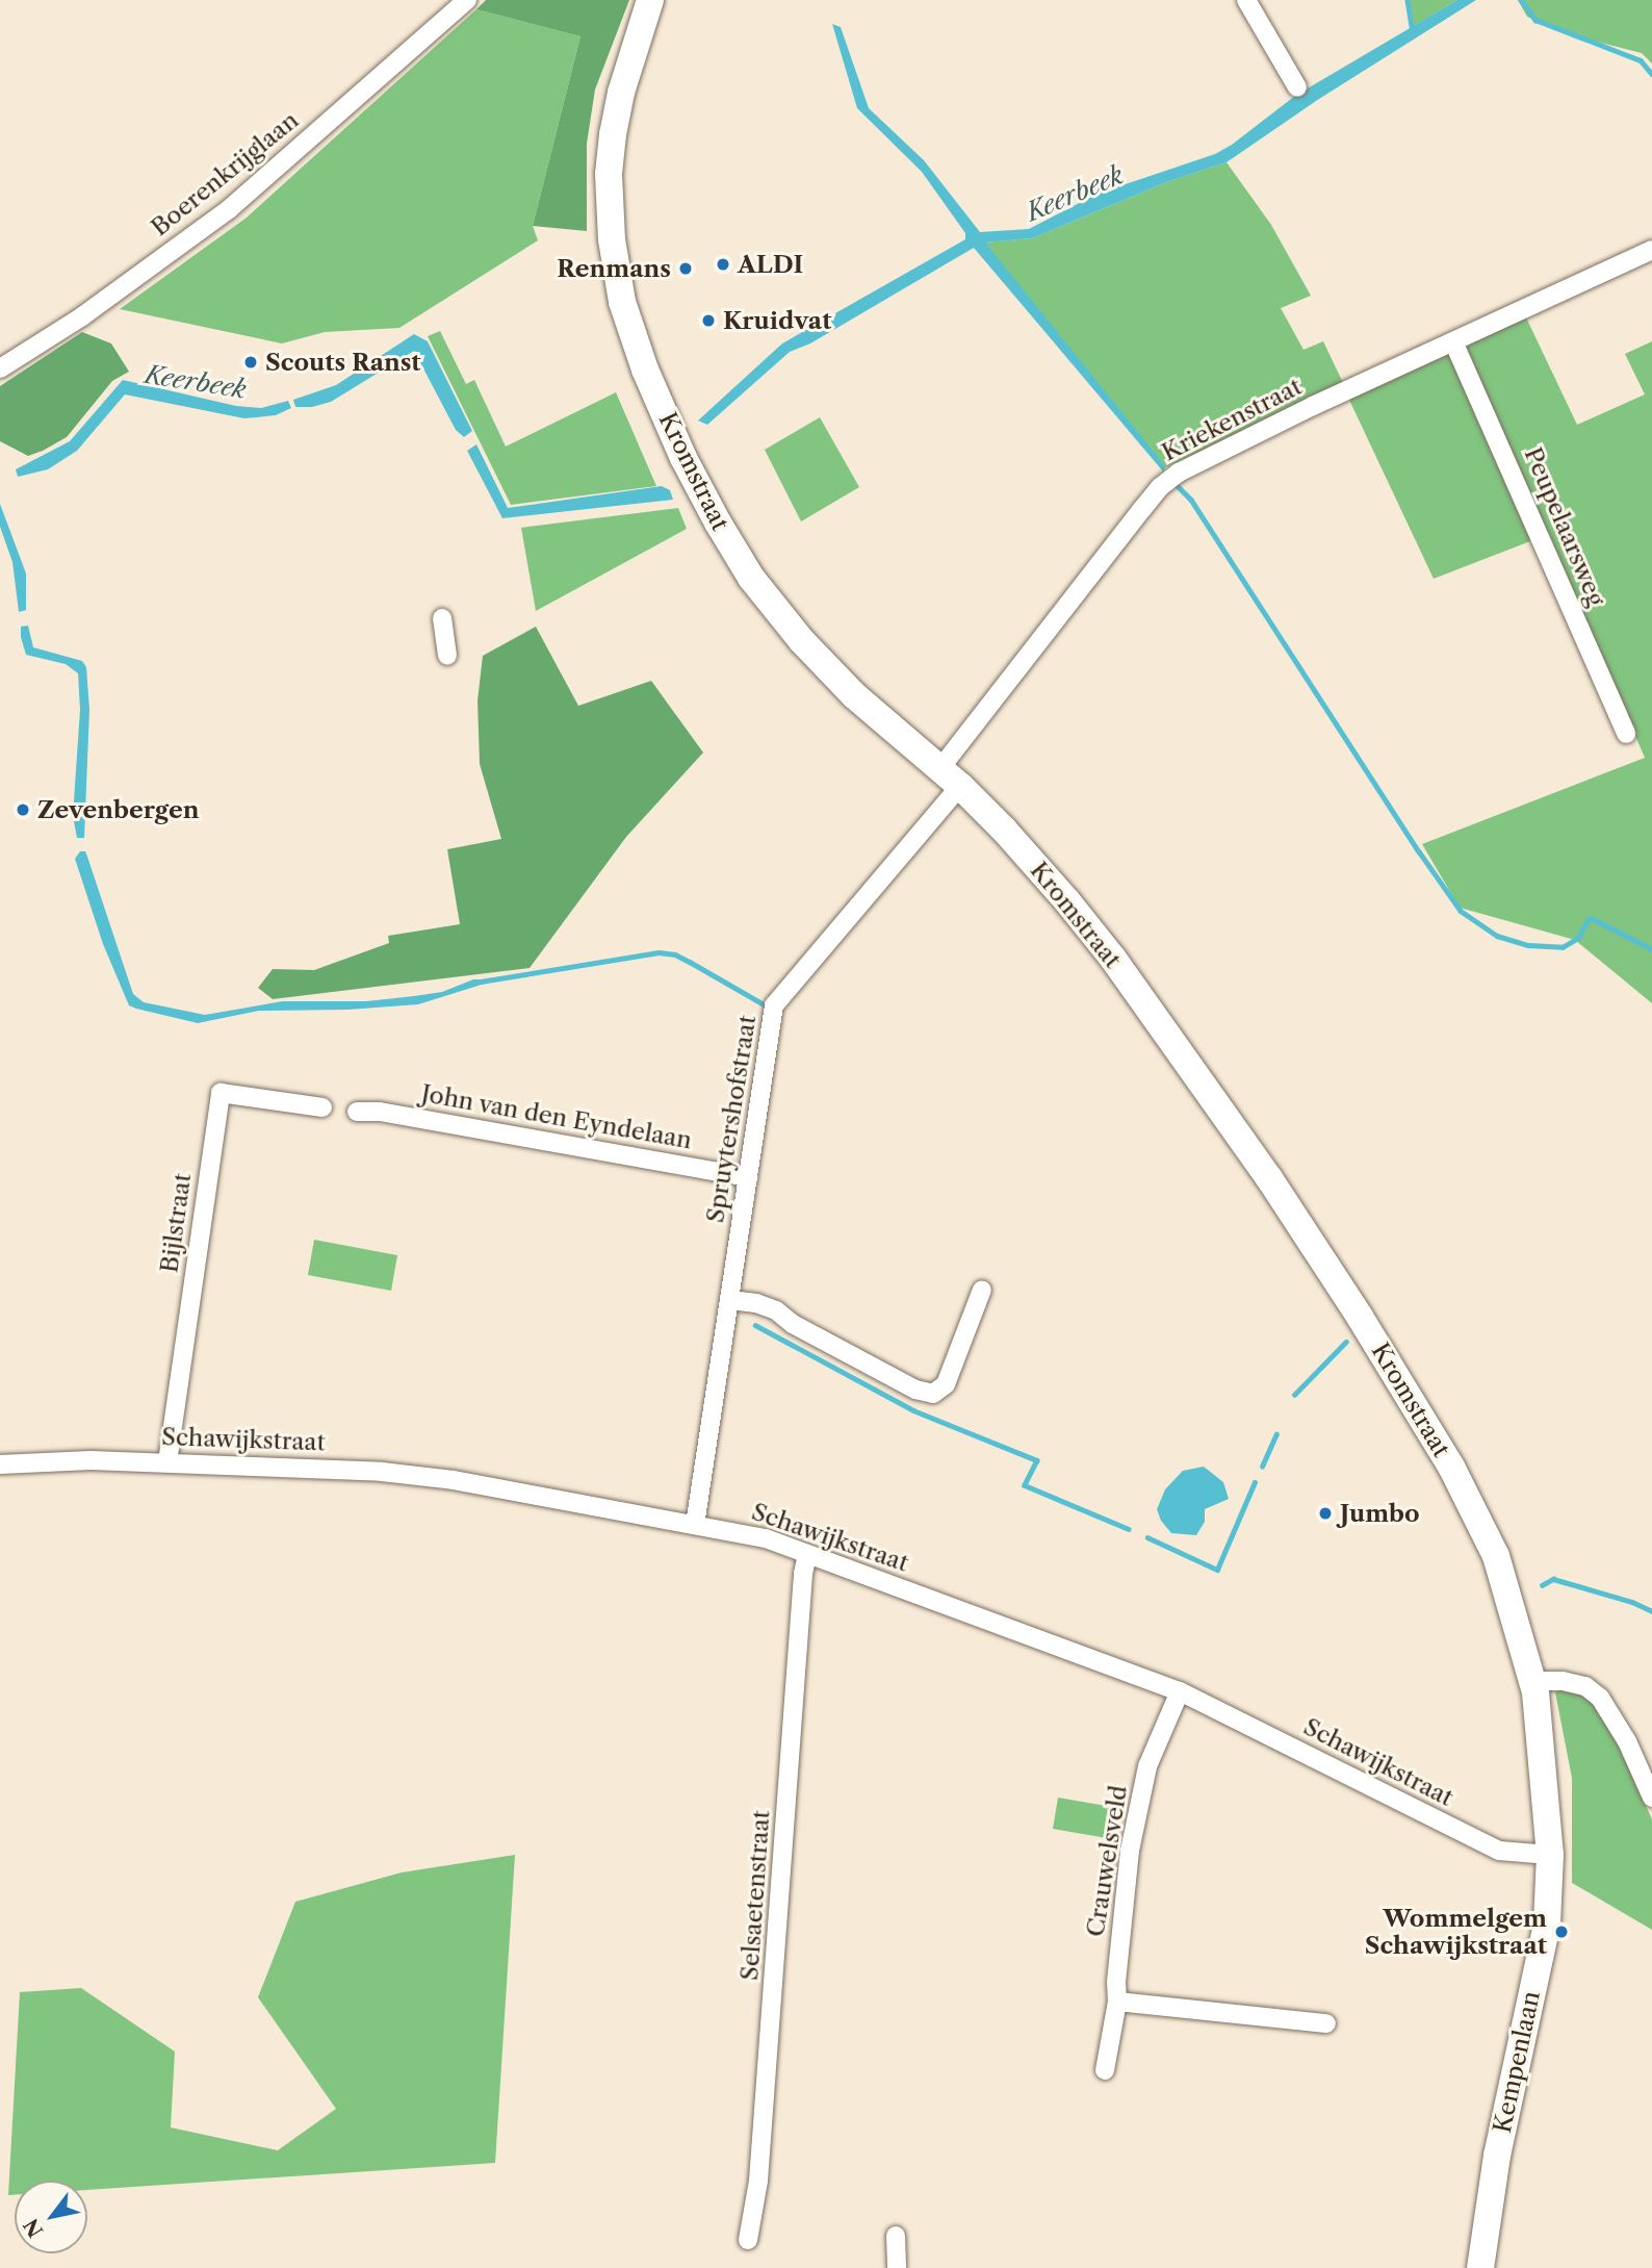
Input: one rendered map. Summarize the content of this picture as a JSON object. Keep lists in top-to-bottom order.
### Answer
{
  "streets": {
    "main road": ["Kromstraat", "Kempenlaan"],
    "street": [
      "Boerenkrijglaan",
      "Kriekenstraat",
      "Peupelaarsweg",
      "John van den Eyndelaan",
      "Spruytershofstraat",
      "Bijlstraat",
      "Schawijkstraat",
      "Crauwelsveld",
      "Selsaetenstraat"
    ]
  },
  "crossings": [
    ["Kriekenstraat", "Kromstraat"],
    ["Kriekenstraat", "Peupelaarsweg"],
    ["Kriekenstraat", "Spruytershofstraat"],
    ["Kromstraat", "Spruytershofstraat"],
    ["Kromstraat", "Kempenlaan"],
    ["John van den Eyndelaan", "Spruytershofstraat"],
    ["Spruytershofstraat", "Schawijkstraat"],
    ["Bijlstraat", "Schawijkstraat"],
    ["Schawijkstraat", "Crauwelsveld"],
    ["Schawijkstraat", "Selsaetenstraat"],
    ["Schawijkstraat", "Kempenlaan"]
  ],
  "water": ["Keerbeek"],
  "places": [
    "ALDI",
    "Renmans",
    "Kruidvat",
    "Scouts Ranst",
    "Zevenbergen",
    "Jumbo",
    "Wommelgem Schawijkstraat"
  ],
  "north": "bottom left"
}
